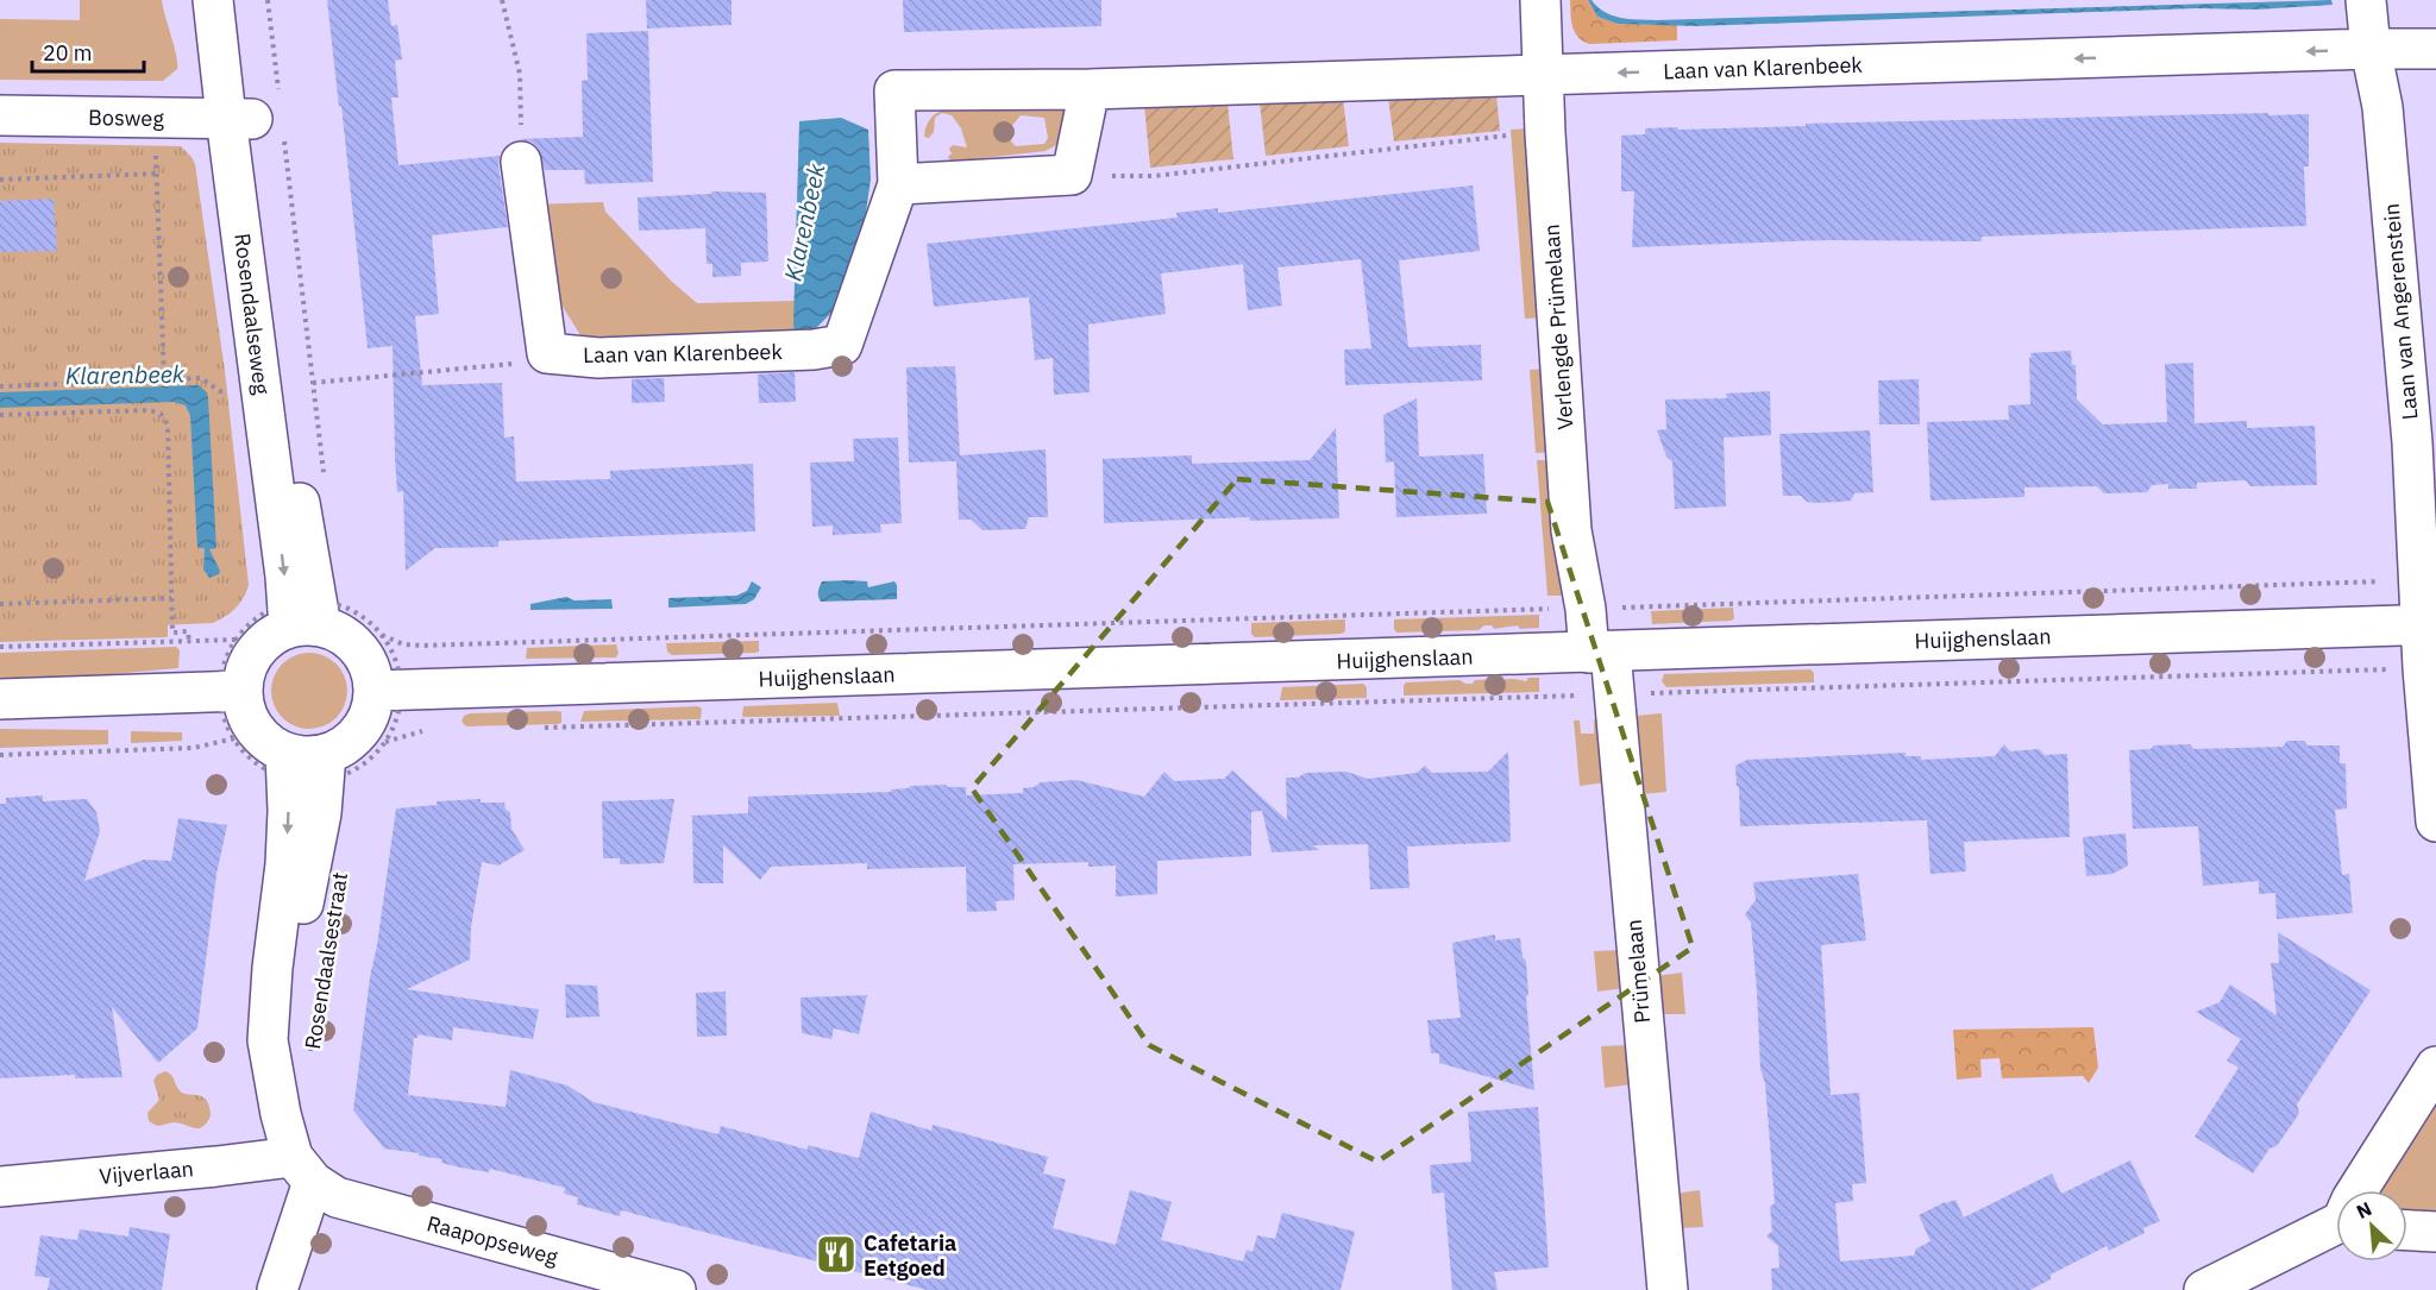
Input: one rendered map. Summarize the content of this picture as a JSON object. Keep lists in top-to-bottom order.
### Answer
{
  "streets": {
    "street": [
      "Laan van Klarenbeek",
      "Bosweg",
      "Laan van Angerenstein",
      "Rosendaalseweg",
      "Verlengde Prümelaan",
      "Huijghenslaan",
      "Rosendaalsestraat",
      "Prümelaan",
      "Vijverlaan",
      "Raapopseweg"
    ]
  },
  "crossings": [
    ["Laan van Klarenbeek", "Laan van Angerenstein"],
    ["Laan van Klarenbeek", "Verlengde Prümelaan"],
    ["Bosweg", "Rosendaalseweg"],
    ["Laan van Angerenstein", "Huijghenslaan"],
    ["Rosendaalseweg", "Huijghenslaan"],
    ["Rosendaalseweg", "Rosendaalsestraat"],
    ["Verlengde Prümelaan", "Huijghenslaan"],
    ["Verlengde Prümelaan", "Prümelaan"],
    ["Huijghenslaan", "Rosendaalsestraat"],
    ["Huijghenslaan", "Prümelaan"],
    ["Rosendaalsestraat", "Vijverlaan"],
    ["Rosendaalsestraat", "Raapopseweg"],
    ["Vijverlaan", "Raapopseweg"]
  ],
  "one_way": ["Laan van Klarenbeek"],
  "water": ["Klarenbeek"],
  "places": {
    "restaurant": ["Cafetaria Eetgoed"]
  },
  "scale_bar": "20 m",
  "north": "top left"
}
